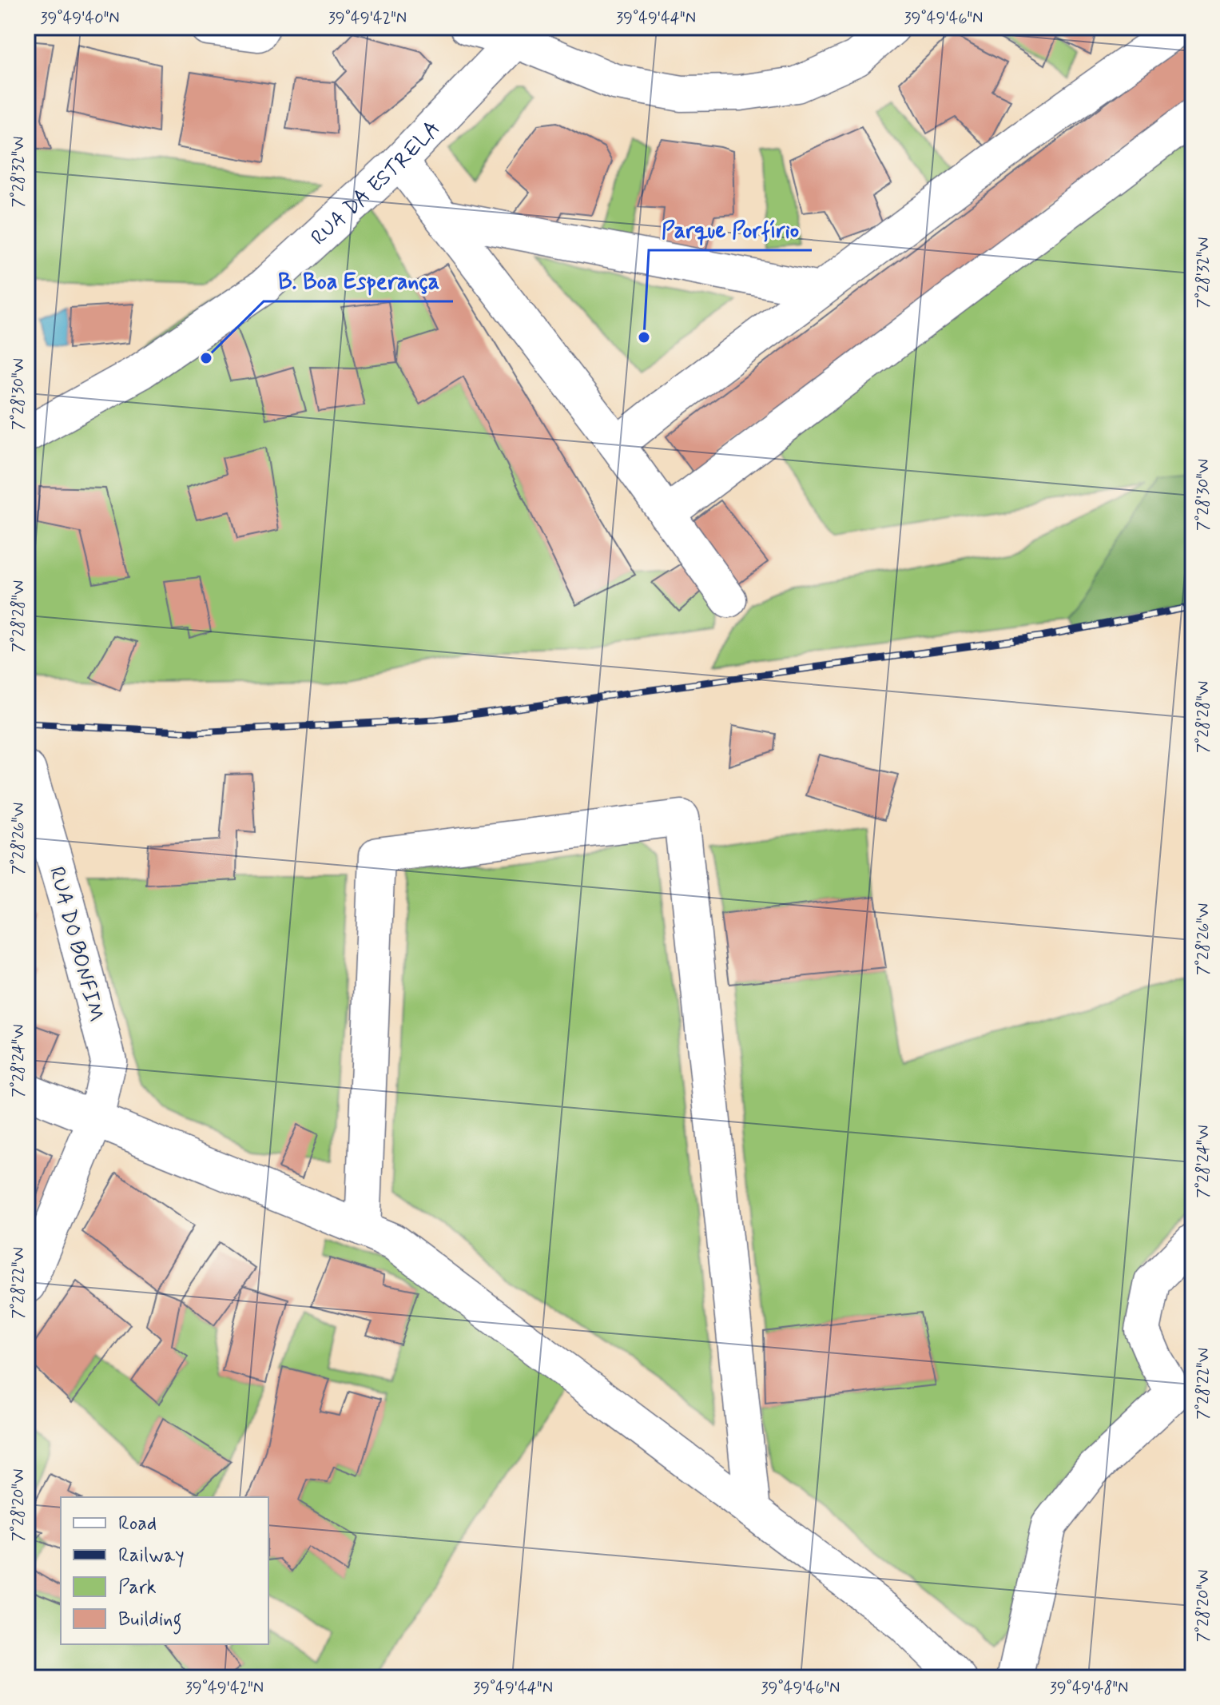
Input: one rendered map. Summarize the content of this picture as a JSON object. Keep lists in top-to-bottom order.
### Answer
{
  "streets": {
    "street": ["RUA DA ESTRELA", "RUA DO BONFIM"]
  },
  "places": ["Parque Porfírio", "B. Boa Esperança"],
  "legend": [
    "Road",
    "Railway",
    "Park",
    "Building"
  ],
  "coordinates": [
    "39°49'40\"N",
    "39°49'42\"N",
    "39°49'44\"N",
    "39°49'46\"N",
    "7°28'32\"W",
    "7°28'30\"W",
    "7°28'28\"W",
    "7°28'26\"W",
    "7°28'24\"W",
    "7°28'22\"W",
    "7°28'20\"W",
    "39°49'48\"N"
  ]
}
